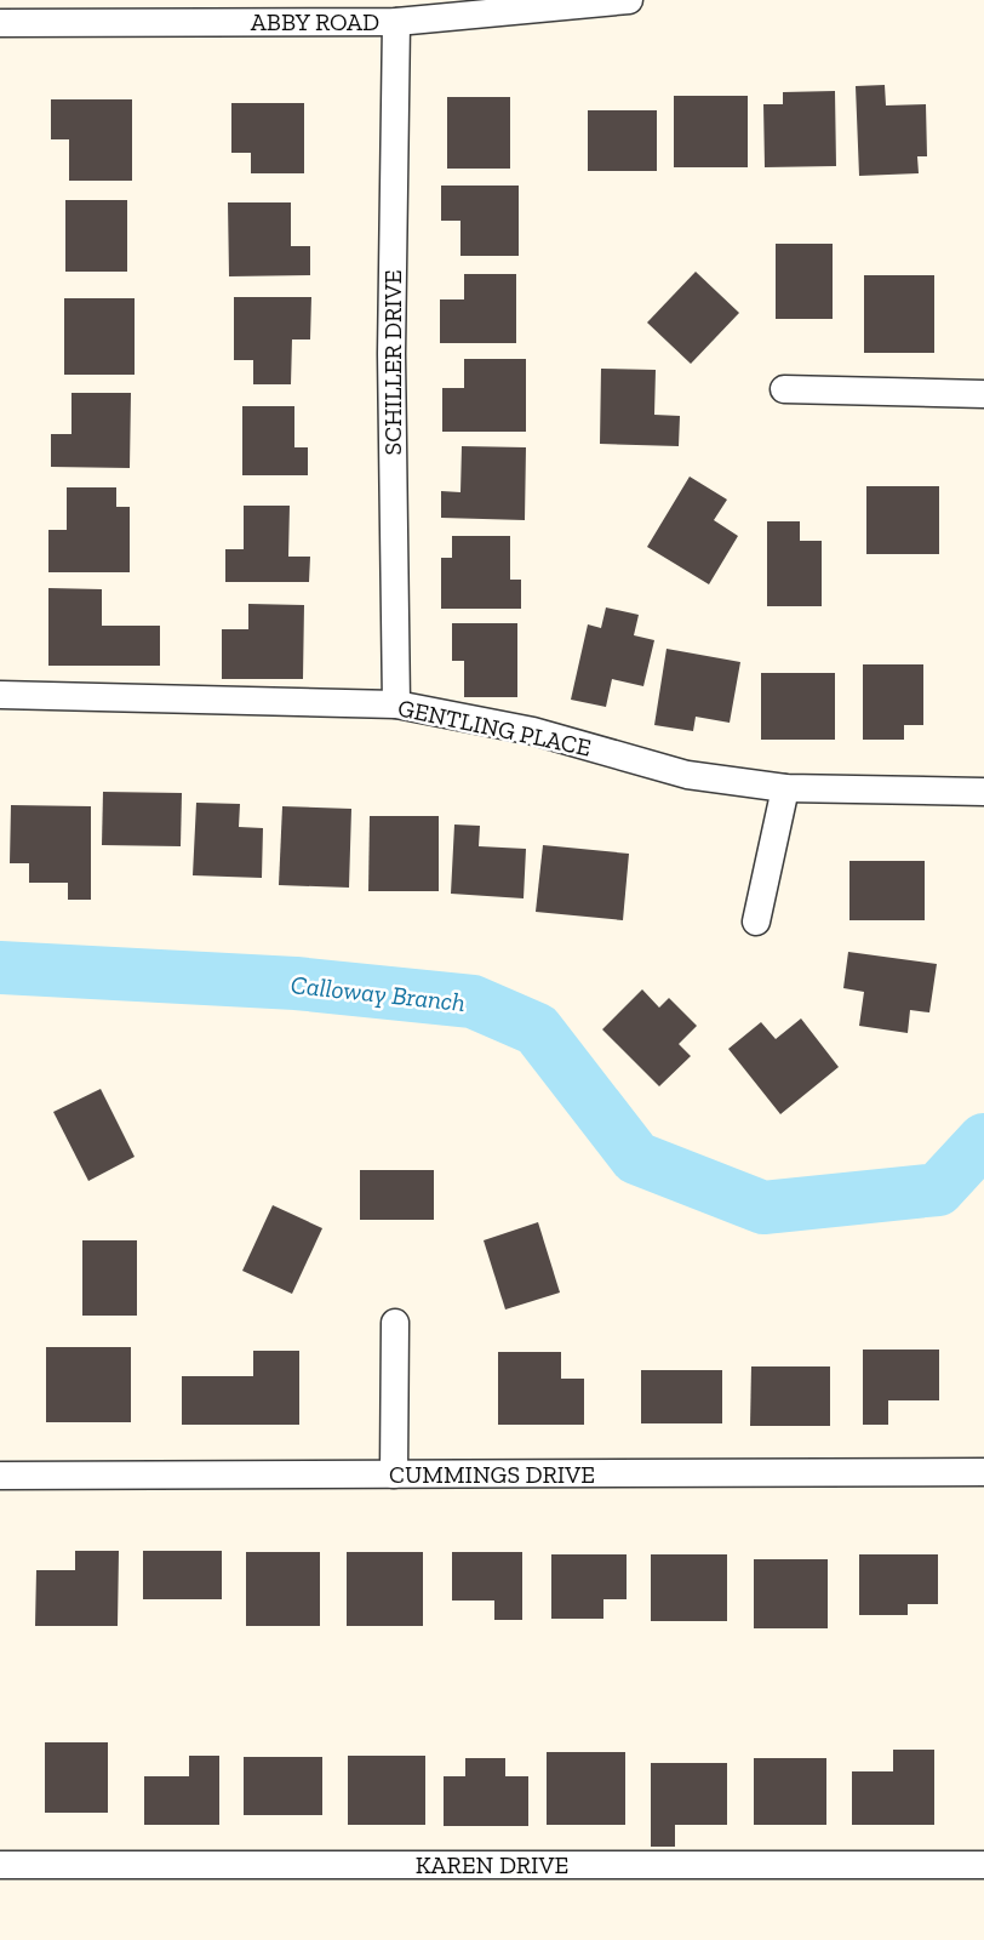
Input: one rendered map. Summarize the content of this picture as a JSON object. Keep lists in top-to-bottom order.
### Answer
{
  "streets": {
    "street": [
      "ABBY ROAD",
      "SCHILLER DRIVE",
      "GENTLING PLACE",
      "CUMMINGS DRIVE",
      "KAREN DRIVE"
    ]
  },
  "crossings": [
    ["ABBY ROAD", "SCHILLER DRIVE"],
    ["SCHILLER DRIVE", "GENTLING PLACE"]
  ],
  "water": ["Calloway Branch"]
}
